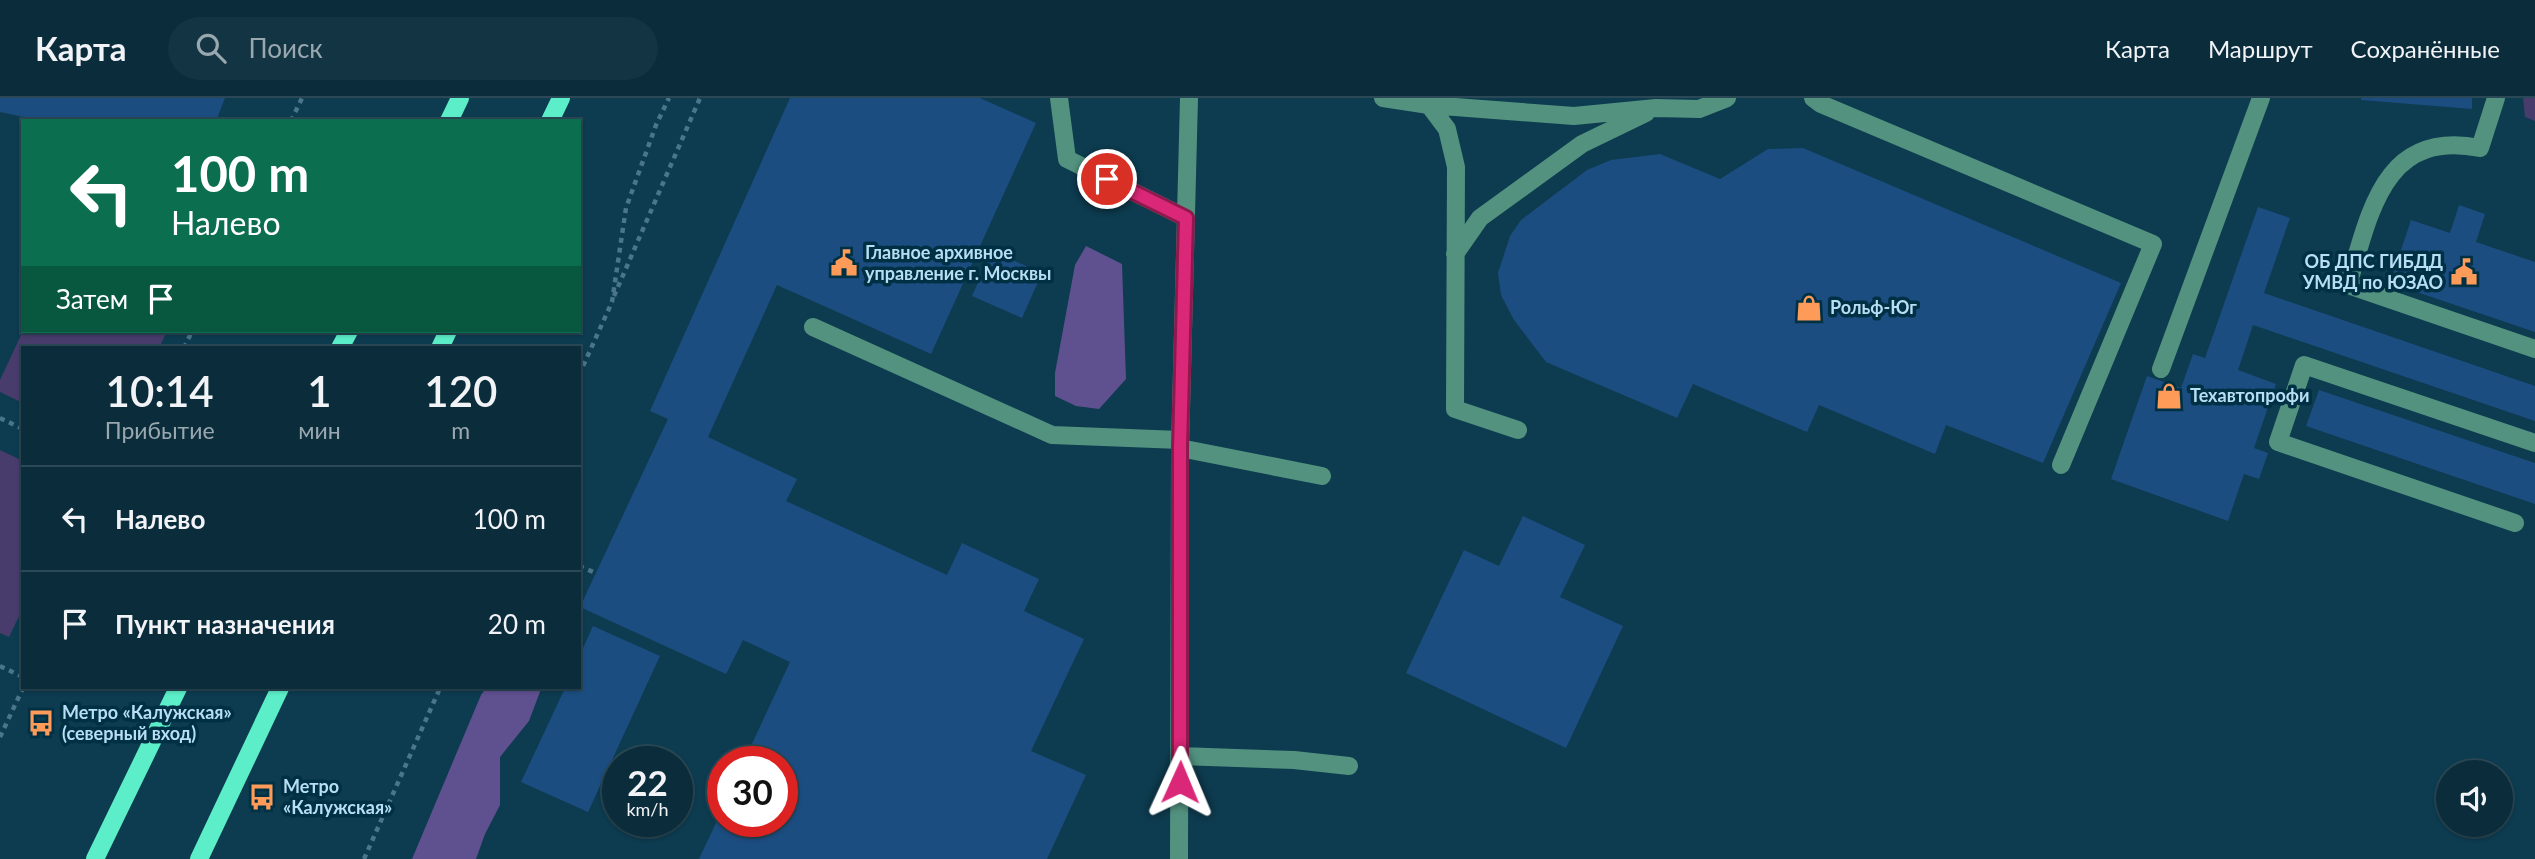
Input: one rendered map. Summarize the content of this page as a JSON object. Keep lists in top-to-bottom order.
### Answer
{
  "places": {
    "public building": ["Главное архивное управление г. Москвы", "ОБ ДПС ГИБДД УМВД по ЮЗАО"],
    "shop": ["Рольф-Юг", "Техавтопрофи"],
    "bus stop": ["Метро «Калужская» (северный вход)", "Метро «Калужская»"]
  },
  "page": {
    "header": "Карта",
    "search": "Поиск",
    "nav": ["Карта", "Маршрут", "Сохранённые"],
    "turn": ["100 m", "Налево"],
    "then": "Затем",
    "eta": [
      "10:14",
      "Прибытие",
      "1",
      "мин",
      "120",
      "m"
    ],
    "list": [
      {
        "name": "Налево",
        "value": "100 m"
      },
      {
        "name": "Пункт назначения",
        "value": "20 m"
      }
    ],
    "speed": "22 km/h",
    "limit": "30"
  }
}
